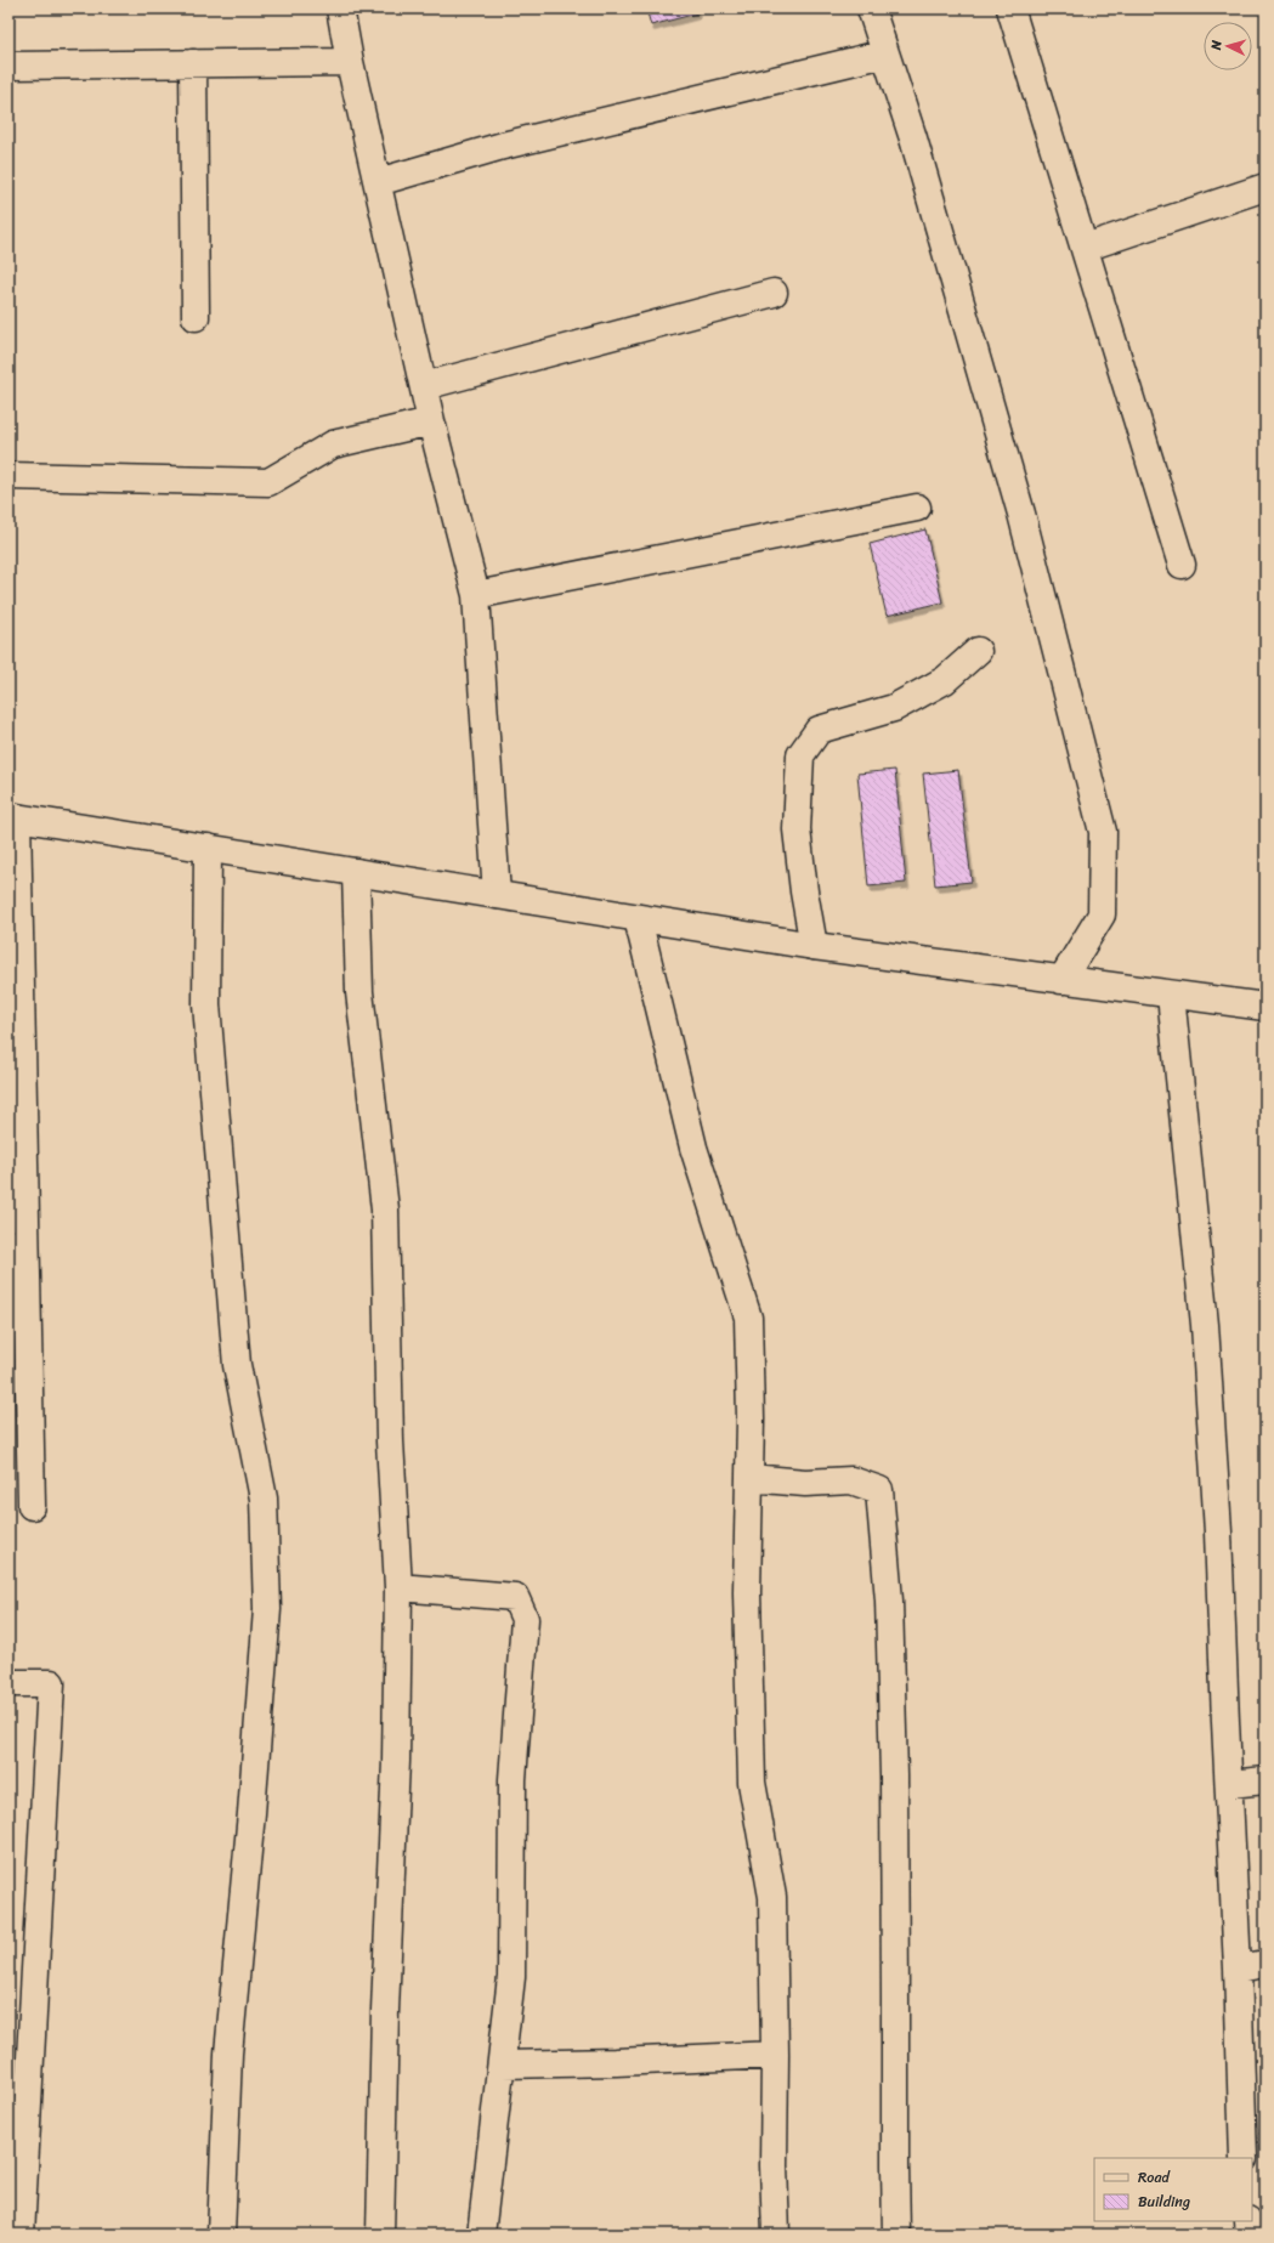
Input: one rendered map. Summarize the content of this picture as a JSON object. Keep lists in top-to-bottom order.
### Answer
{
  "legend": ["Road", "Building"],
  "north": "left"
}
